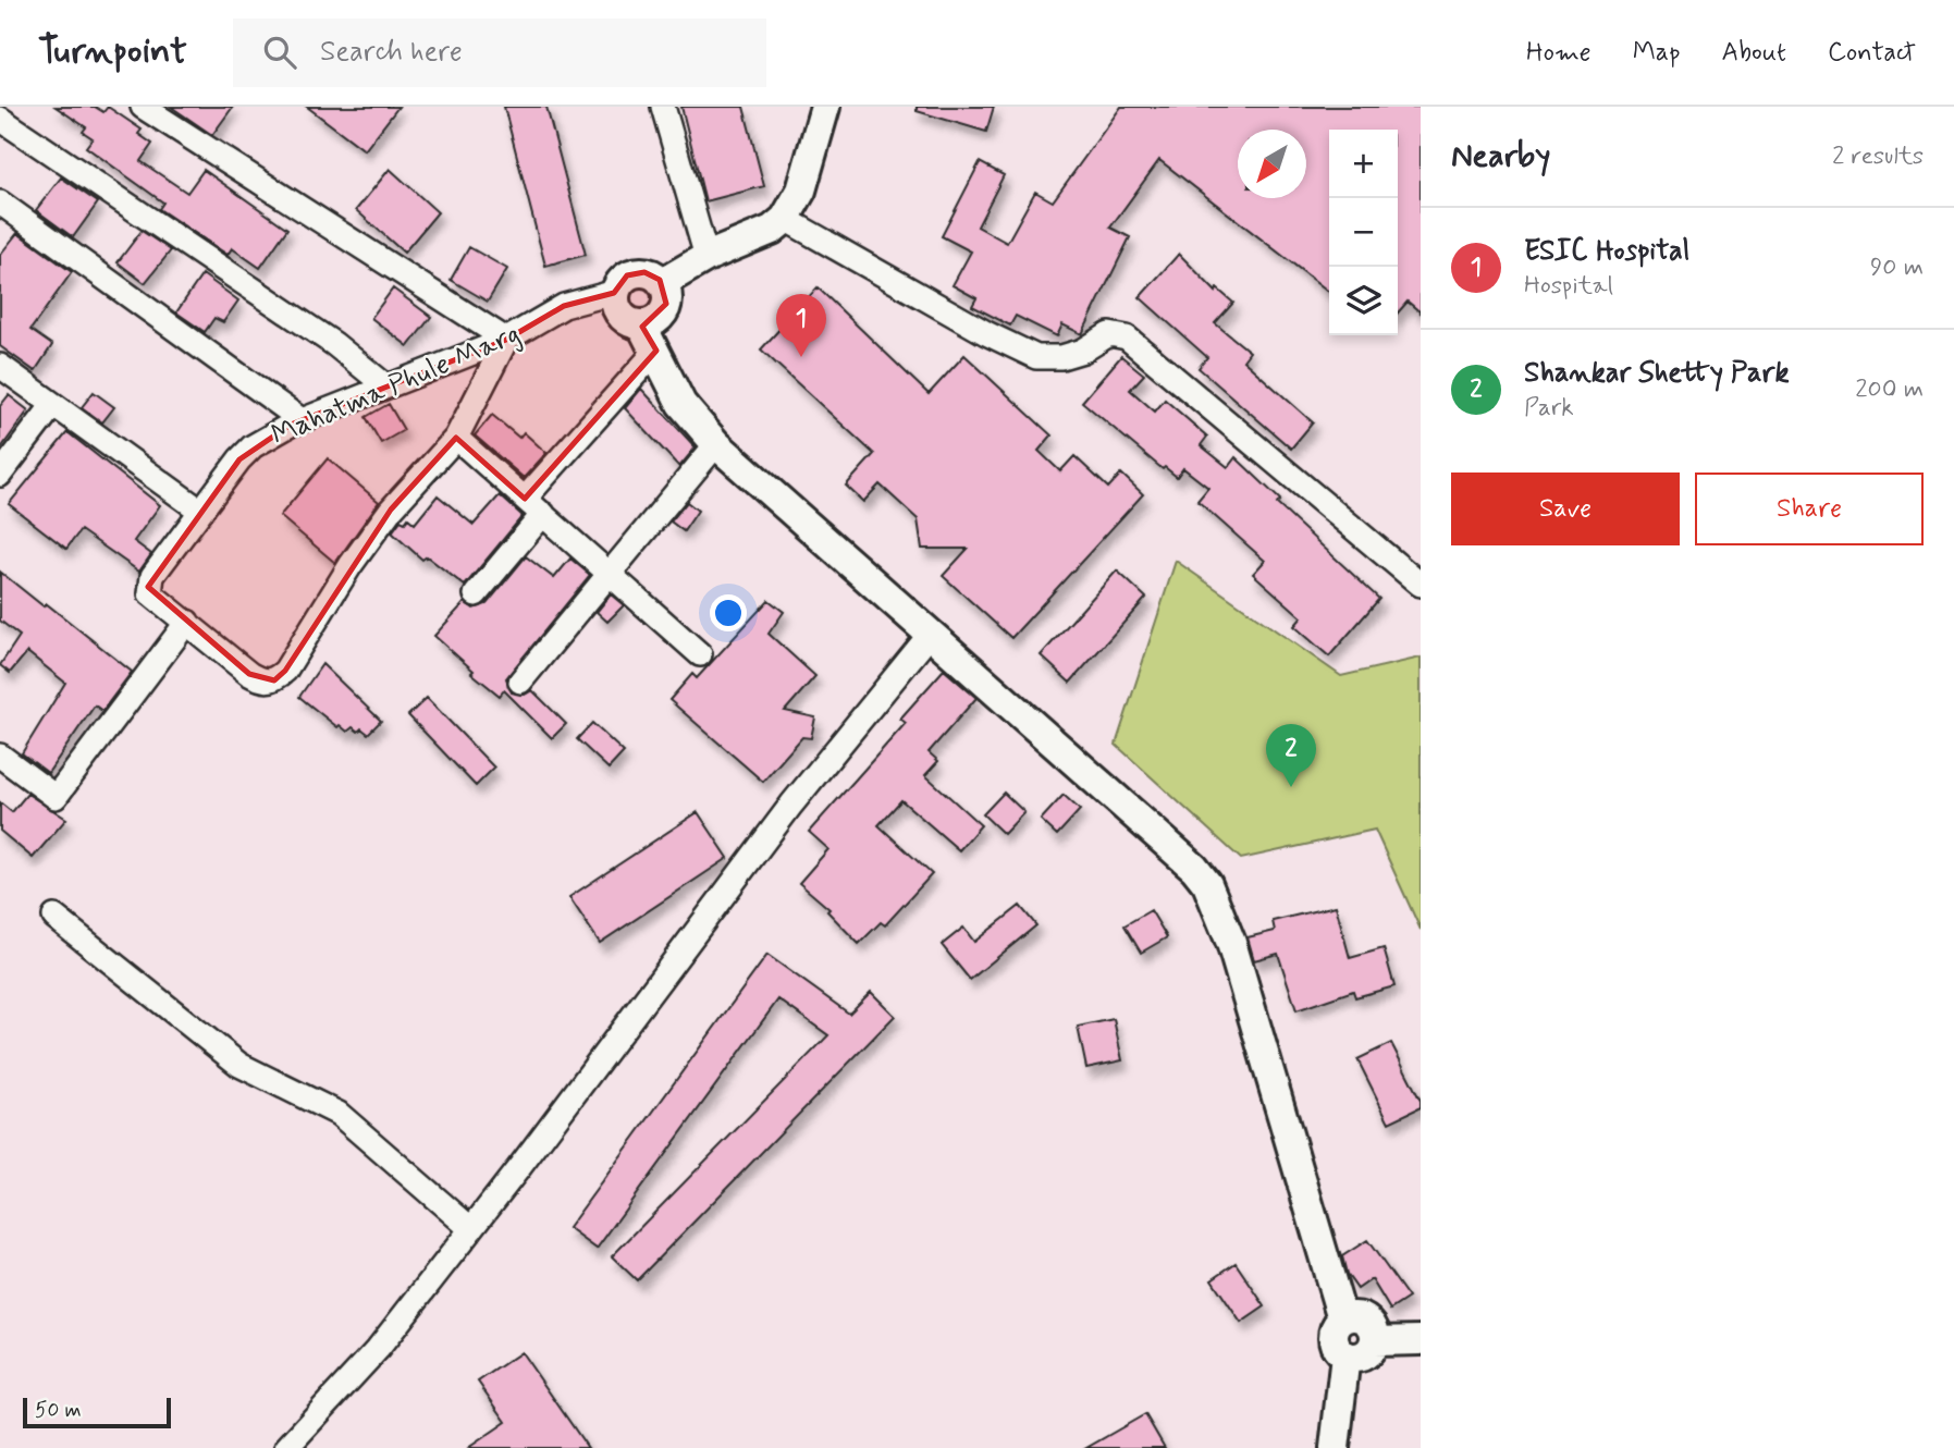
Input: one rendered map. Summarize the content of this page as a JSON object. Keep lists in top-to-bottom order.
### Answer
{
  "streets": {
    "street": ["Mahatma Phule Marg"]
  },
  "scale_bar": "50 m",
  "north": "bottom left",
  "page": {
    "header": "Turnpoint",
    "search": "Search here",
    "nav": [
      "Home",
      "Map",
      "About",
      "Contact"
    ],
    "heading": ["Nearby", "2 results"],
    "map_buttons": ["+", "−"],
    "list": [
      {
        "mark": "1",
        "name": "ESIC Hospital",
        "note": "Hospital",
        "value": "90 m"
      },
      {
        "mark": "2",
        "name": "Shankar Shetty Park",
        "note": "Park",
        "value": "200 m"
      }
    ],
    "pins": ["1", "2"],
    "buttons": ["Save", "Share"],
    "scale": "50 m"
  }
}
